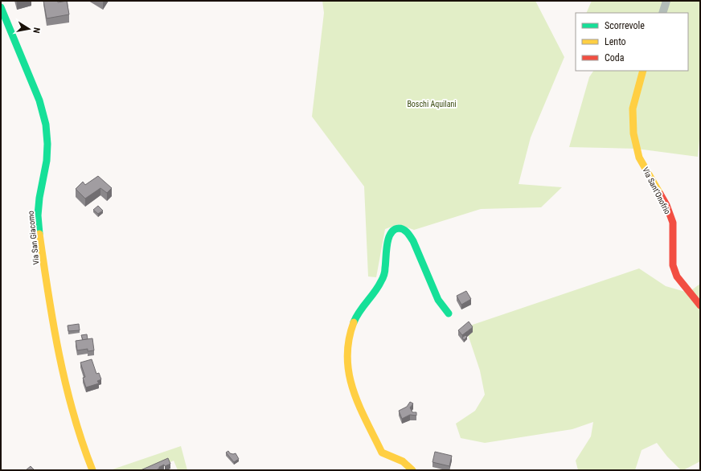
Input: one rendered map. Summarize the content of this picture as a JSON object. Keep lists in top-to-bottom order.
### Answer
{
  "streets": {
    "street": ["Via Sant'Onofrio", "Via San Giacomo"]
  },
  "parks": ["Boschi Aquilani"],
  "legend": ["Scorrevole", "Lento", "Coda"],
  "north": "right"
}
